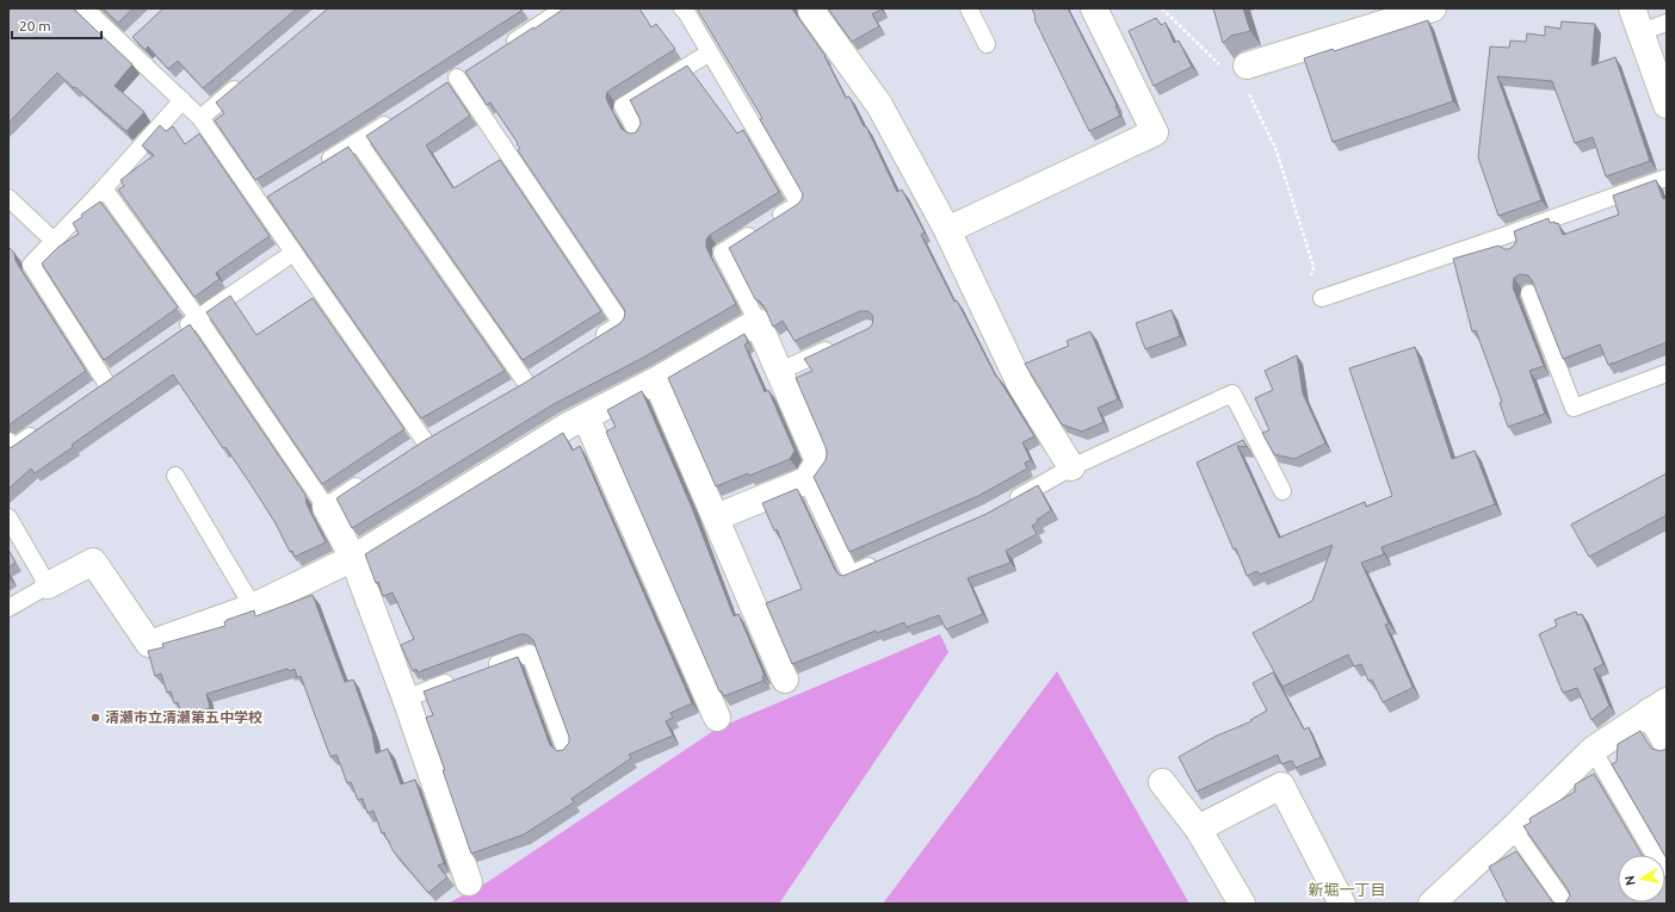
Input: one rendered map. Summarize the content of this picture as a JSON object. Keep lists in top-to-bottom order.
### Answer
{
  "districts": ["新堀一丁目"],
  "places": ["清瀬市立清瀬第五中学校"],
  "scale_bar": "20 m",
  "north": "left"
}
